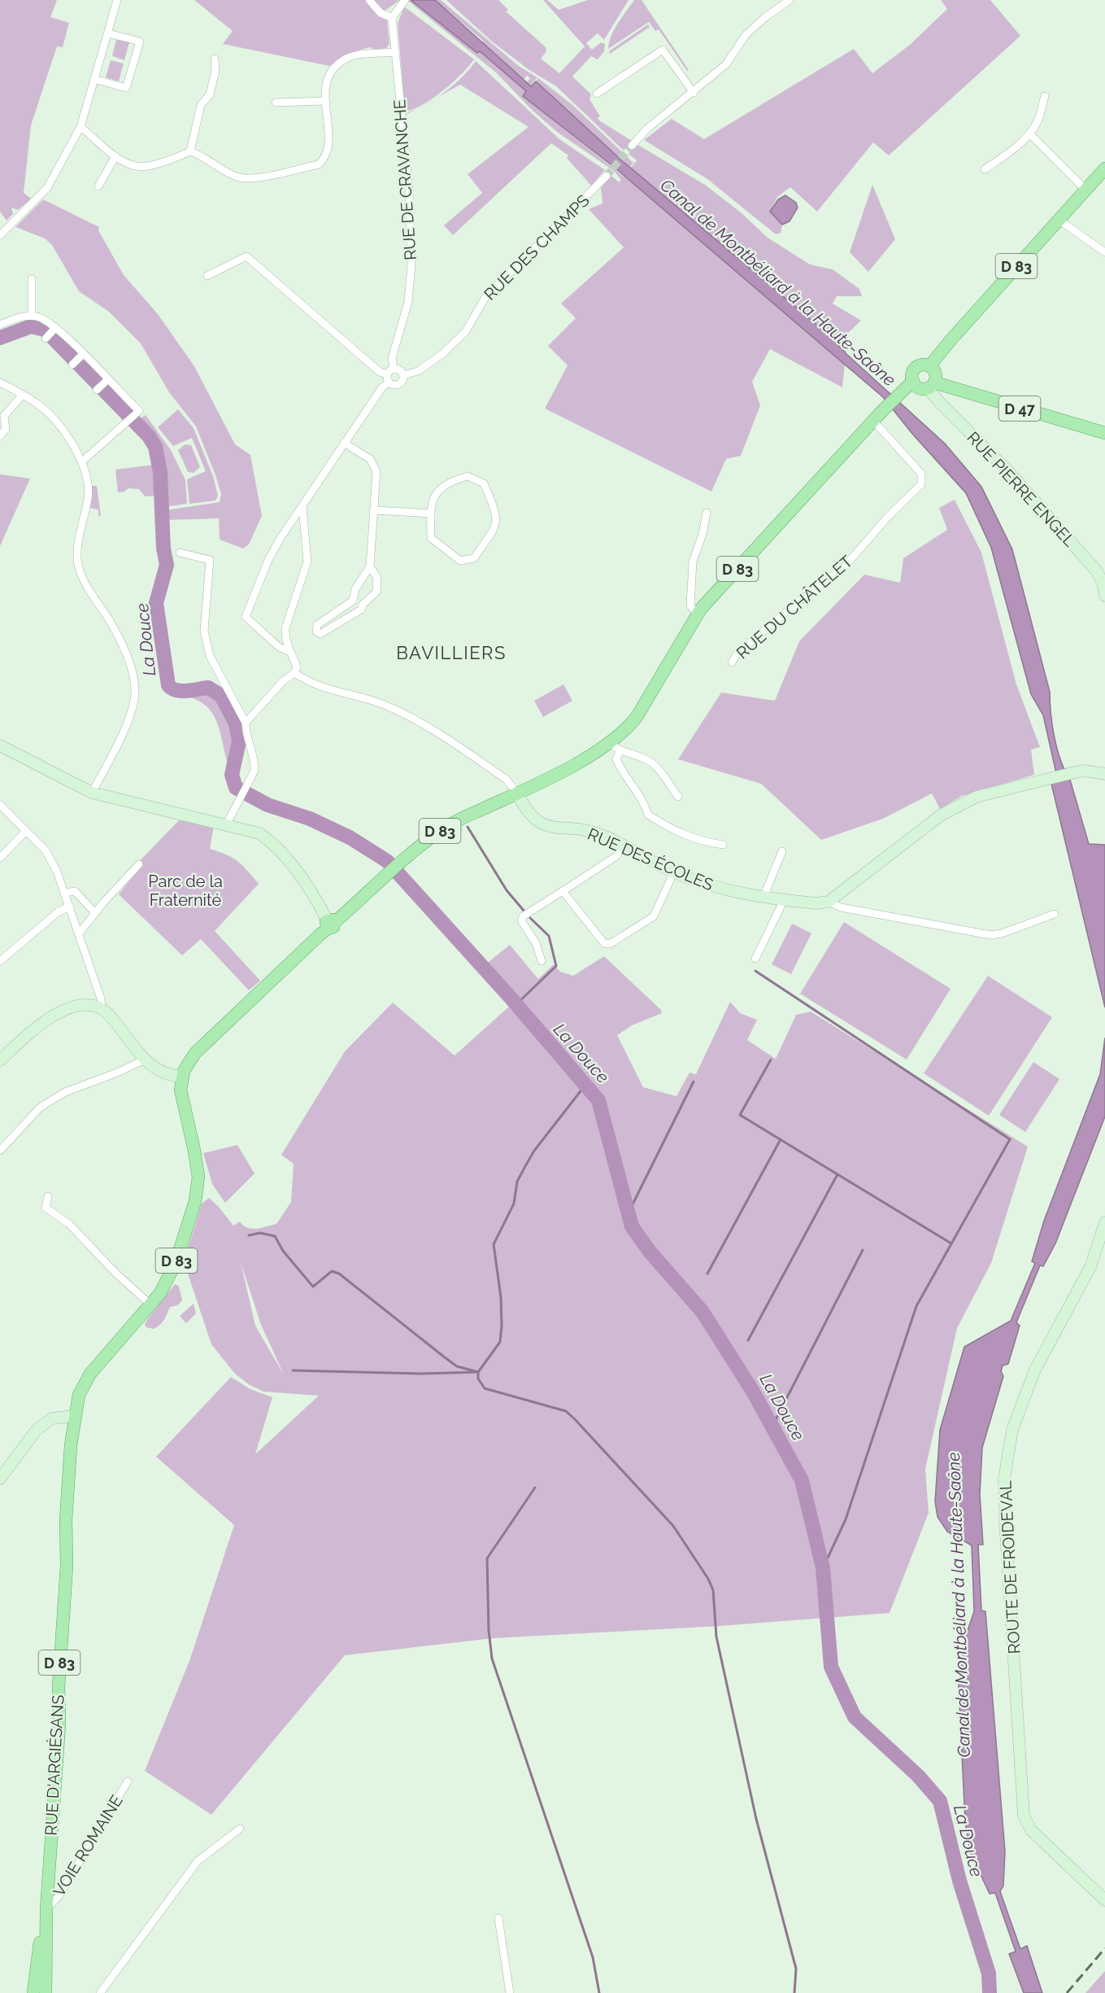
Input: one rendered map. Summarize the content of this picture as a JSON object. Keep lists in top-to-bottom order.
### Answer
{
  "streets": {
    "main road": ["D 83", "D 47", "RUE D'ARGIÉSANS"],
    "street": [
      "RUE DE CRAVANCHE",
      "RUE DES CHAMPS",
      "RUE PIERRE ENGEL",
      "RUE DU CHÂTELET",
      "RUE DES ÉCOLES",
      "ROUTE DE FROIDEVAL",
      "VOIE ROMAINE"
    ]
  },
  "crossings": [
    ["D 83", "D 47"],
    ["D 83", "RUE PIERRE ENGEL"],
    ["D 83", "RUE DU CHÂTELET"],
    ["D 83", "RUE DES ÉCOLES"],
    ["D 83", "RUE D'ARGIÉSANS"],
    ["D 47", "RUE PIERRE ENGEL"],
    ["RUE D'ARGIÉSANS", "VOIE ROMAINE"]
  ],
  "districts": ["BAVILLIERS"],
  "water": ["Canal de Montbéliard à la Haute-Saône", "La Douce"],
  "parks": ["Parc de la Fraternité"]
}
